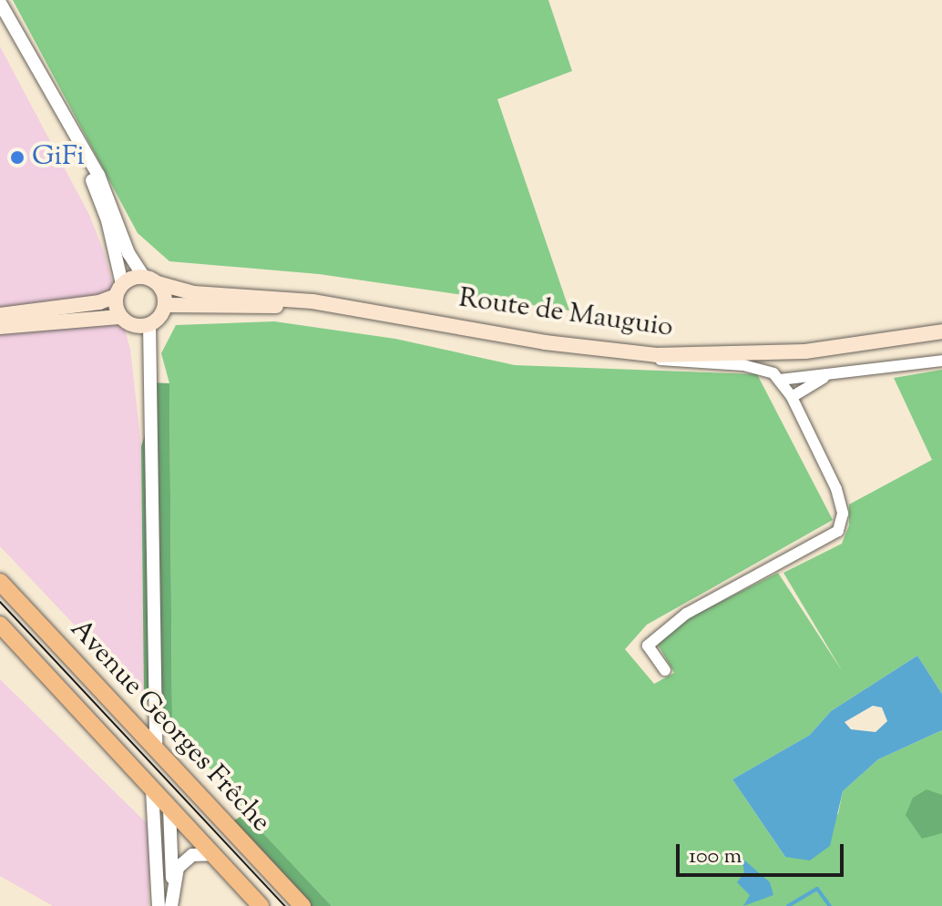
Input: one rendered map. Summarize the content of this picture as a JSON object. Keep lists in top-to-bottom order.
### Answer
{
  "streets": {
    "main road": ["Route de Mauguio", "Avenue Georges Frêche"]
  },
  "places": ["GiFi"],
  "scale_bar": "100 m"
}
